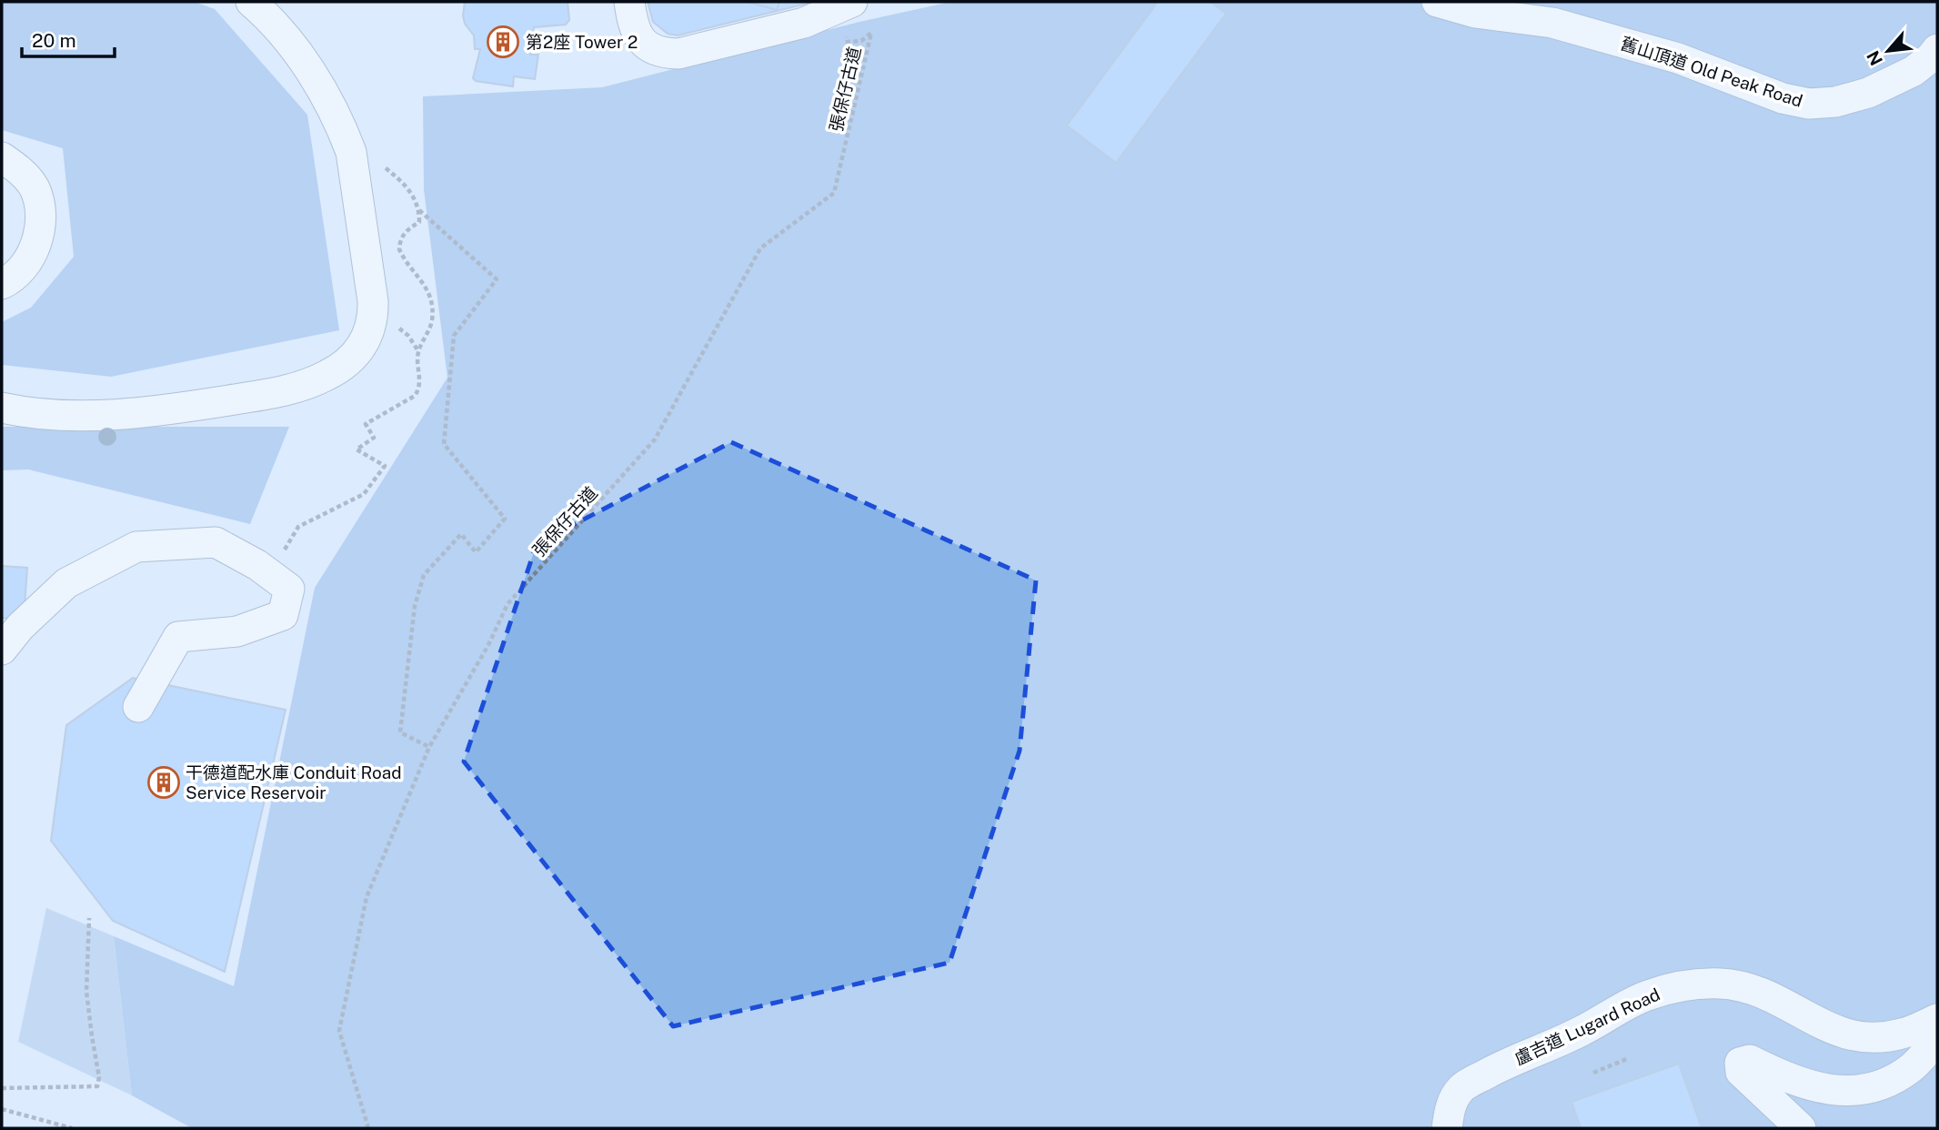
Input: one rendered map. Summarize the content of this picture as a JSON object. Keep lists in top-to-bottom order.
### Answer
{
  "streets": {
    "street": ["舊山頂道 Old Peak Road", "盧吉道 Lugard Road"],
    "path": ["張保仔古道"]
  },
  "places": {
    "building": ["第2座 Tower 2", "干德道配水庫 Conduit Road Service Reservoir"]
  },
  "scale_bar": "20 m",
  "north": "bottom left"
}
